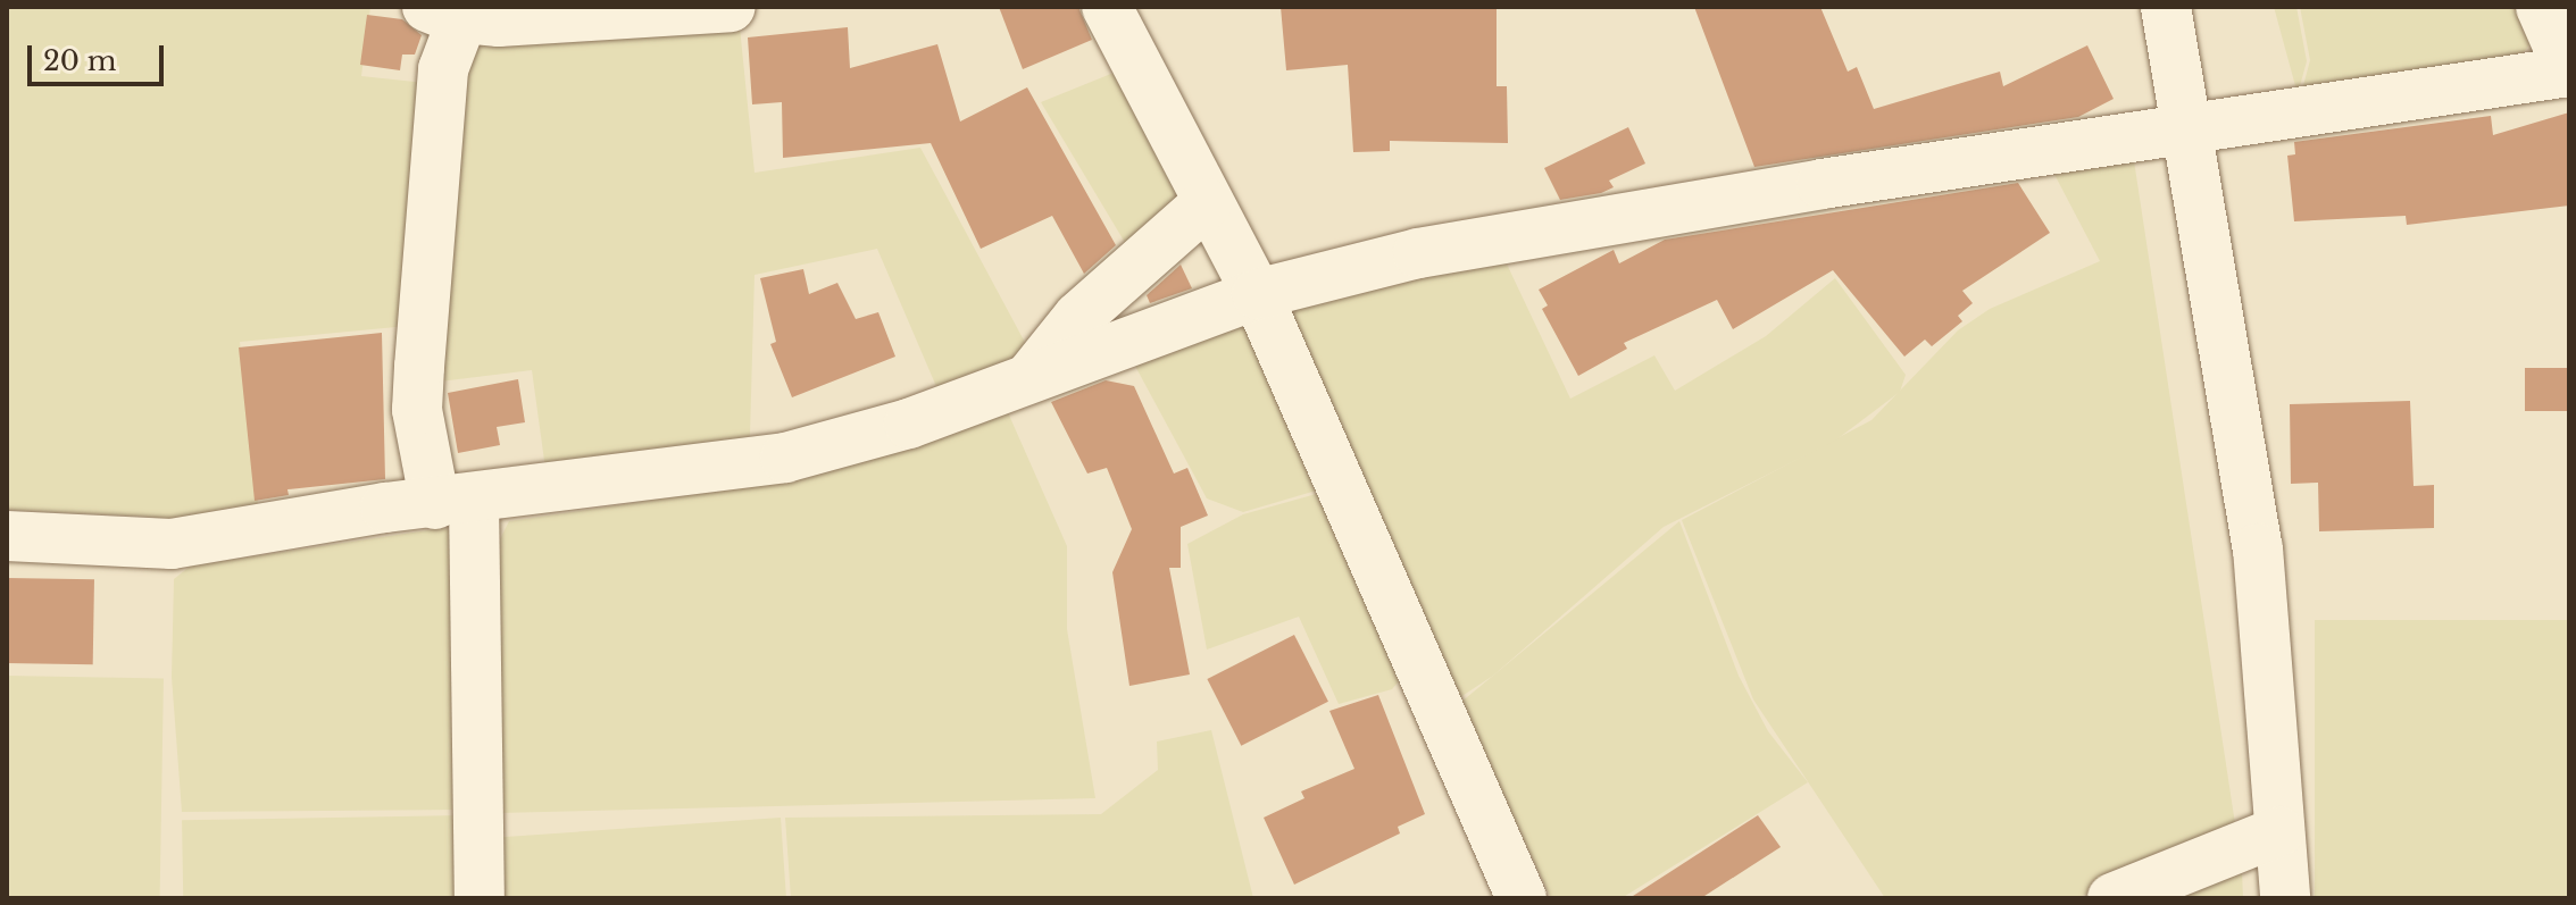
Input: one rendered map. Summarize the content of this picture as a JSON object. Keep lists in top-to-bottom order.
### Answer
{
  "scale_bar": "20 m"
}
